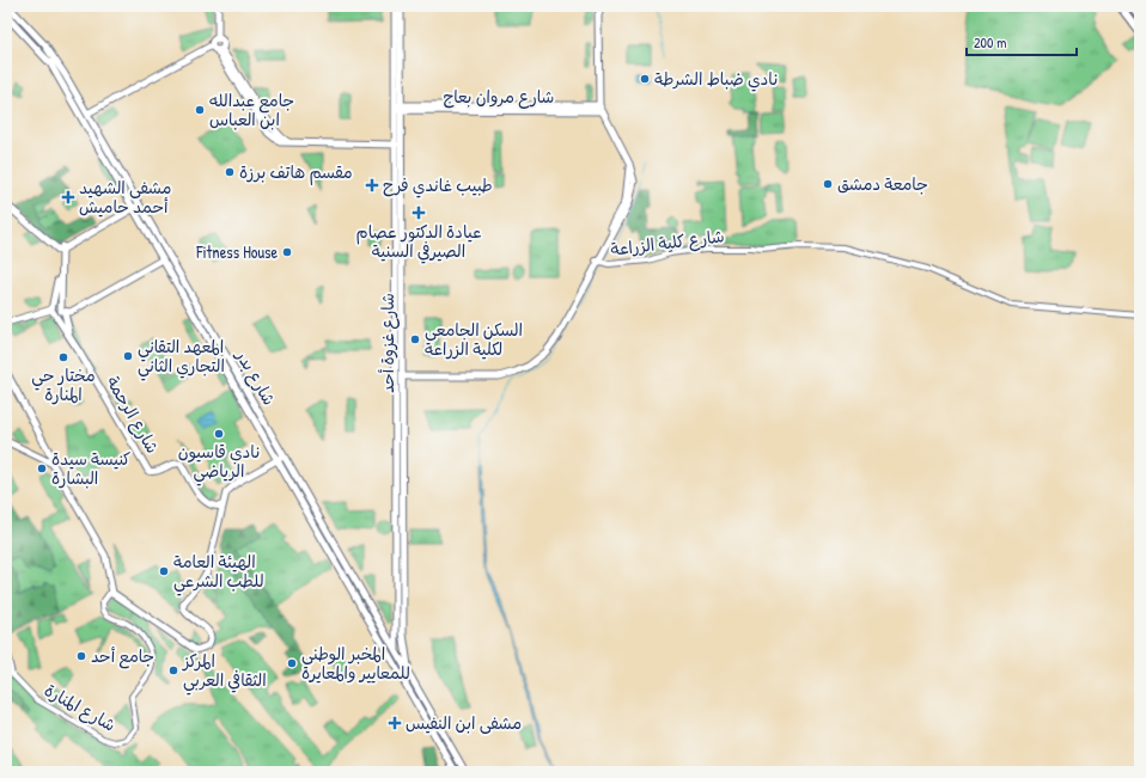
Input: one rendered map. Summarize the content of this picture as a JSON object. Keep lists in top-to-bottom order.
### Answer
{
  "streets": {
    "main road": [
      "شارع مروان بعاج",
      "شارع غزوة أحد",
      "شارع بدر",
      "شارع الرحمة"
    ],
    "street": ["شارع كلية الزراعة", "شارع المنارة"]
  },
  "crossings": [
    ["شارع مروان بعاج", "شارع غزوة أحد"],
    ["شارع غزوة أحد", "شارع بدر"]
  ],
  "places": {
    "other": [
      "نادي ضباط الشرطة",
      "جامع عبدالله ابن العباس",
      "مقسم هاتف برزة",
      "جامعة دمشق",
      "Fitness House",
      "السكن الجامعي لكلية الزراعة",
      "المعهد التقاني التجاري الثاني",
      "مختار حي المنارة",
      "نادي قاسيون الرياضي",
      "كنيسة سيدة البشارة",
      "الهيئة العامة للطب الشرعي",
      "جامع أحد",
      "المخبر الوطني للمعايير والمعايرة",
      "المركز الثقافي العربي"
    ],
    "health": [
      "طبيب غاندي فرح",
      "مشفى الشهيد أحمد حاميش",
      "عيادة الدكتور عصام الصيرفي السنية",
      "مشفى ابن النفيس"
    ]
  },
  "scale_bar": "200 m"
}
